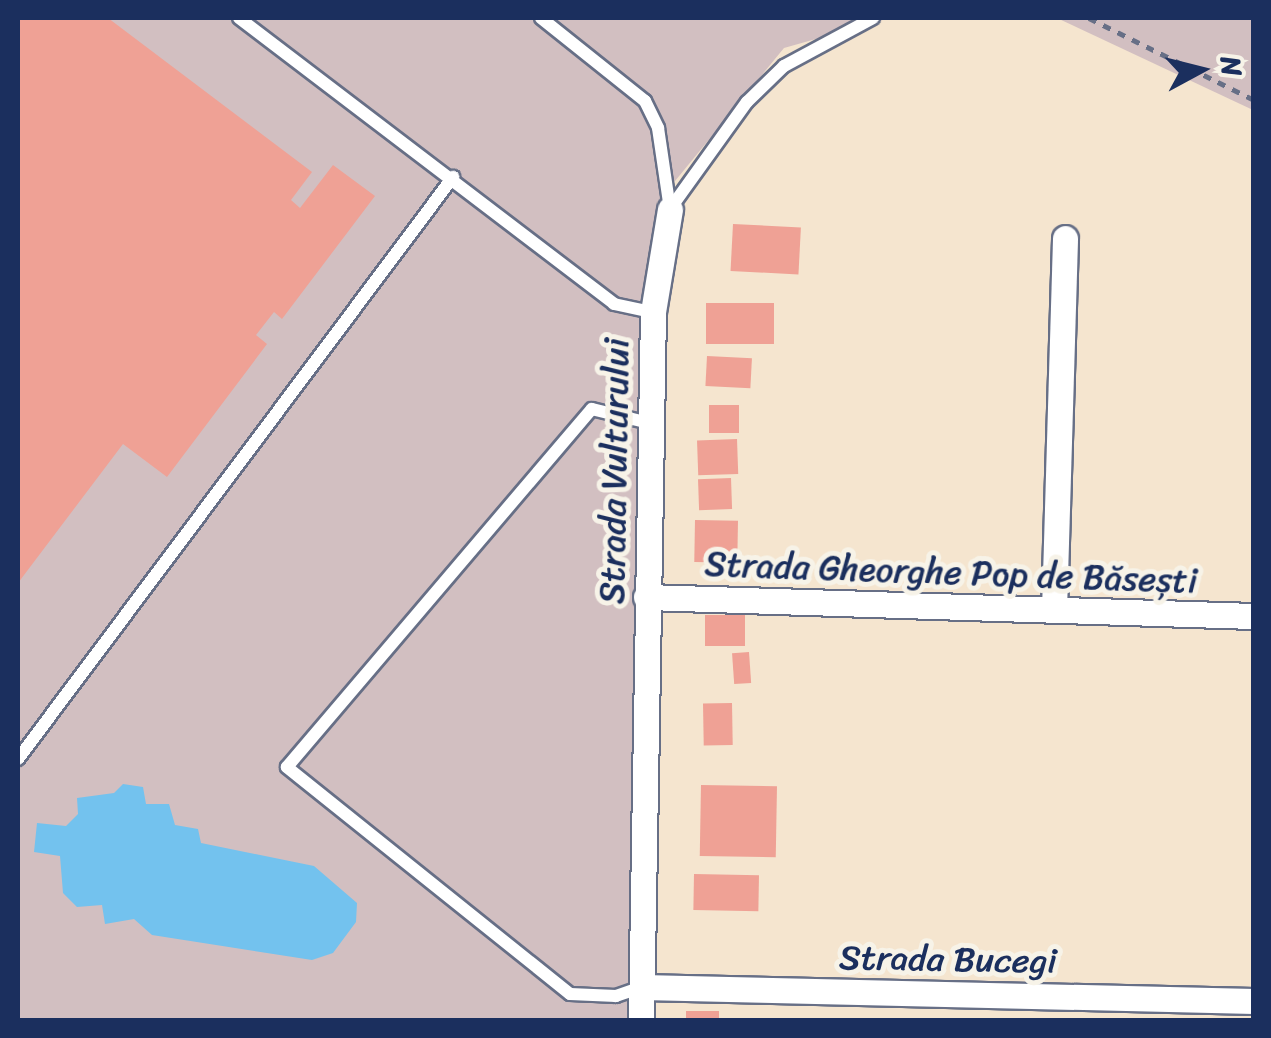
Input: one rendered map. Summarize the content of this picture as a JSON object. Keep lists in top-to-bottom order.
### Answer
{
  "streets": {
    "street": ["Strada Vulturului", "Strada Gheorghe Pop de Băsești", "Strada Bucegi"]
  },
  "crossings": [
    ["Strada Vulturului", "Strada Gheorghe Pop de Băsești"],
    ["Strada Vulturului", "Strada Bucegi"]
  ],
  "north": "right"
}
